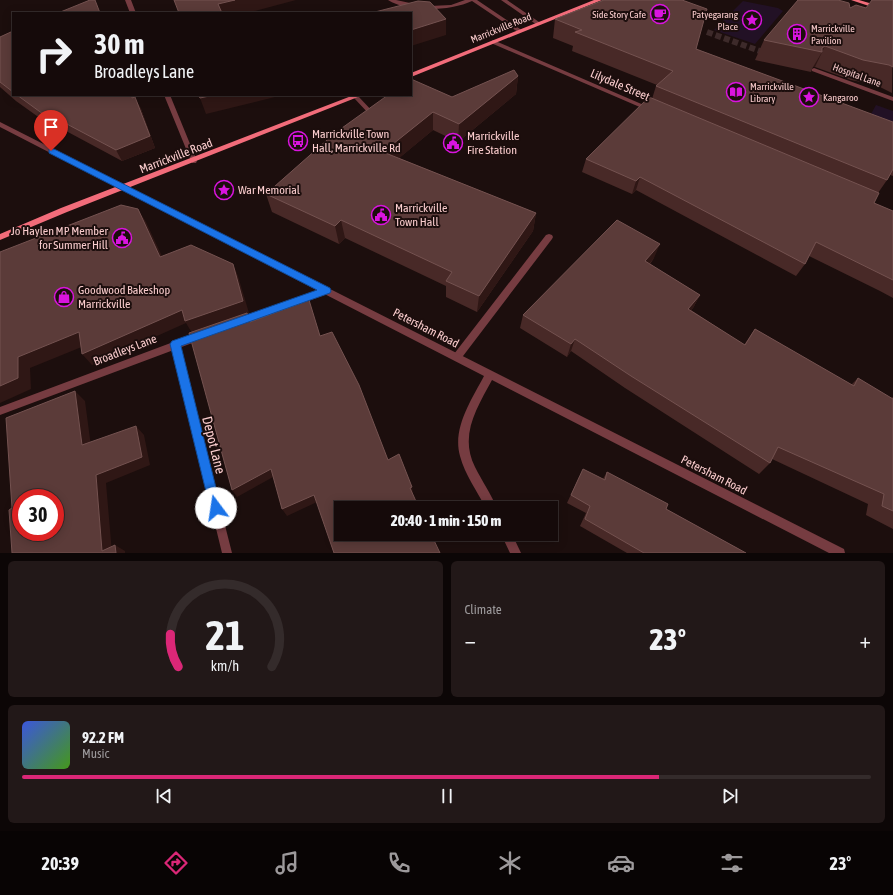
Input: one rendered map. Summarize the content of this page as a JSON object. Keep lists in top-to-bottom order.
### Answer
{
  "streets": {
    "main road": ["Marrickville Road"],
    "street": [
      "Hospital Lane",
      "Lilydale Street",
      "Petersham Road",
      "Broadleys Lane",
      "Depot Lane"
    ]
  },
  "crossings": [
    ["Marrickville Road", "Lilydale Street"],
    ["Marrickville Road", "Petersham Road"],
    ["Broadleys Lane", "Depot Lane"]
  ],
  "places": {
    "cafe": ["Side Story Cafe"],
    "place": ["Patyegarang Place", "Kangaroo", "War Memorial"],
    "building": ["Marrickville Pavilion"],
    "library": ["Marrickville Library"],
    "bus stop": ["Marrickville Town Hall, Marrickville Rd"],
    "public building": ["Marrickville Fire Station", "Marrickville Town Hall", "Jo Haylen MP Member for Summer Hill"],
    "shop": ["Goodwood Bakeshop Marrickville"]
  },
  "page": {
    "turn": ["30 m", "Broadleys Lane"],
    "limit": "30",
    "trip": "20:40 · 1 min · 150 m",
    "tile": "Climate",
    "heat": ["−", "23°", "+"],
    "song": ["92.2 FM", "Music"],
    "tabs": ["20:39", "23°"],
    "gauge": ["21", "km/h"]
  }
}
